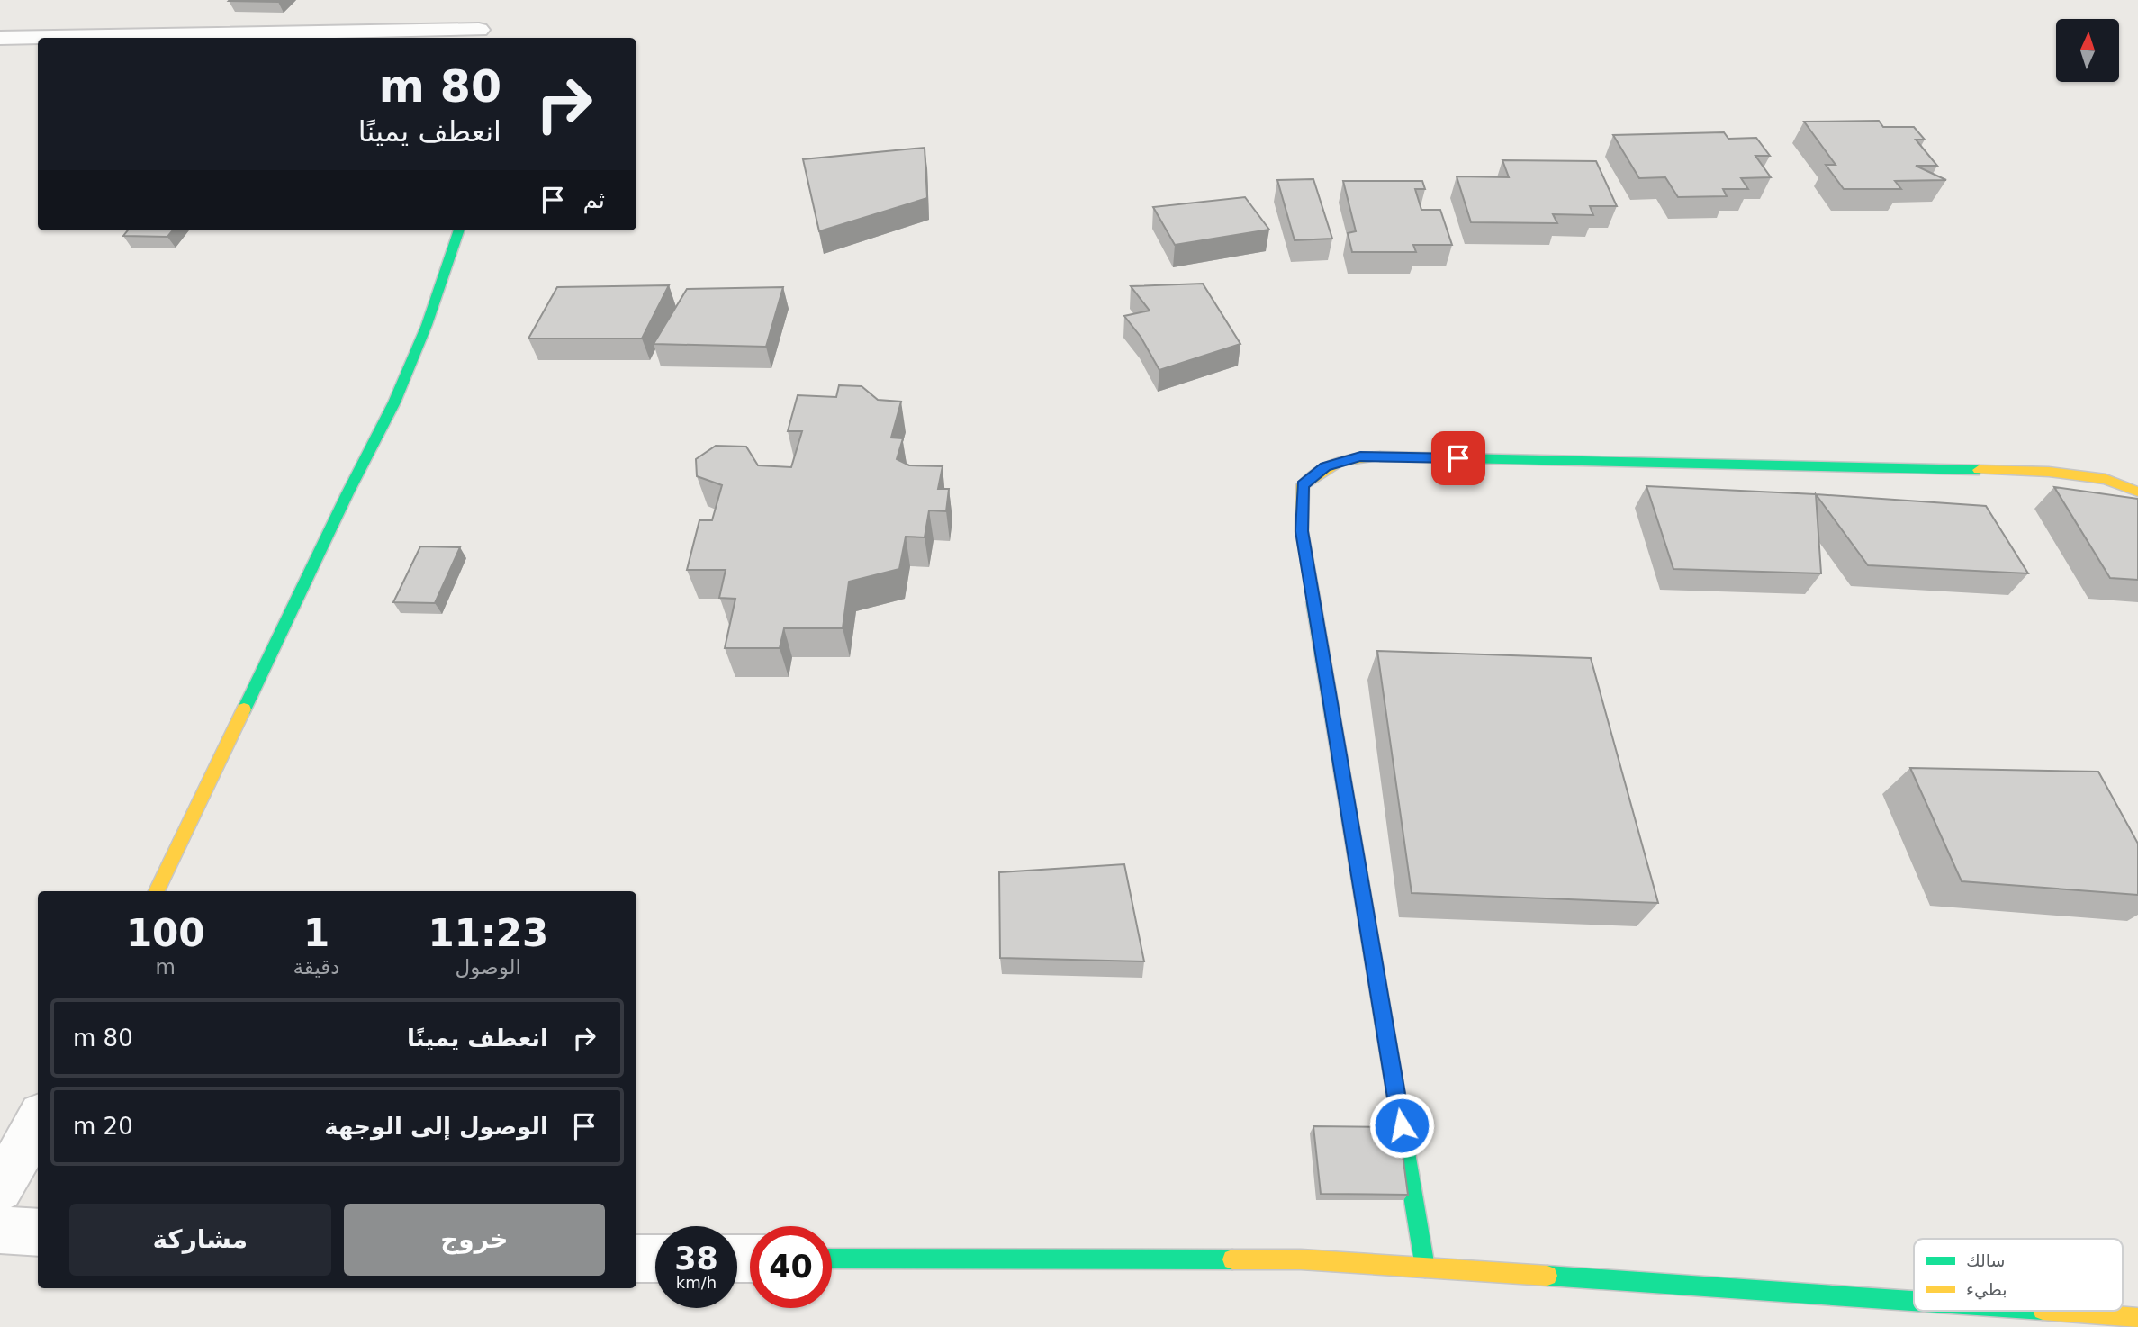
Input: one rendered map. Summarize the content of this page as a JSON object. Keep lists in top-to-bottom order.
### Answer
{
  "legend": ["سالك", "بطيء"],
  "north": "top",
  "page": {
    "turn": ["80 m", "انعطف يمينًا"],
    "then": "ثم",
    "eta": [
      "11:23",
      "الوصول",
      "1",
      "دقيقة",
      "100",
      "m"
    ],
    "list": [
      {
        "name": "انعطف يمينًا",
        "value": "80 m"
      },
      {
        "name": "الوصول إلى الوجهة",
        "value": "20 m"
      }
    ],
    "buttons": ["خروج", "مشاركة"],
    "speed": "38 km/h",
    "limit": "40"
  }
}
